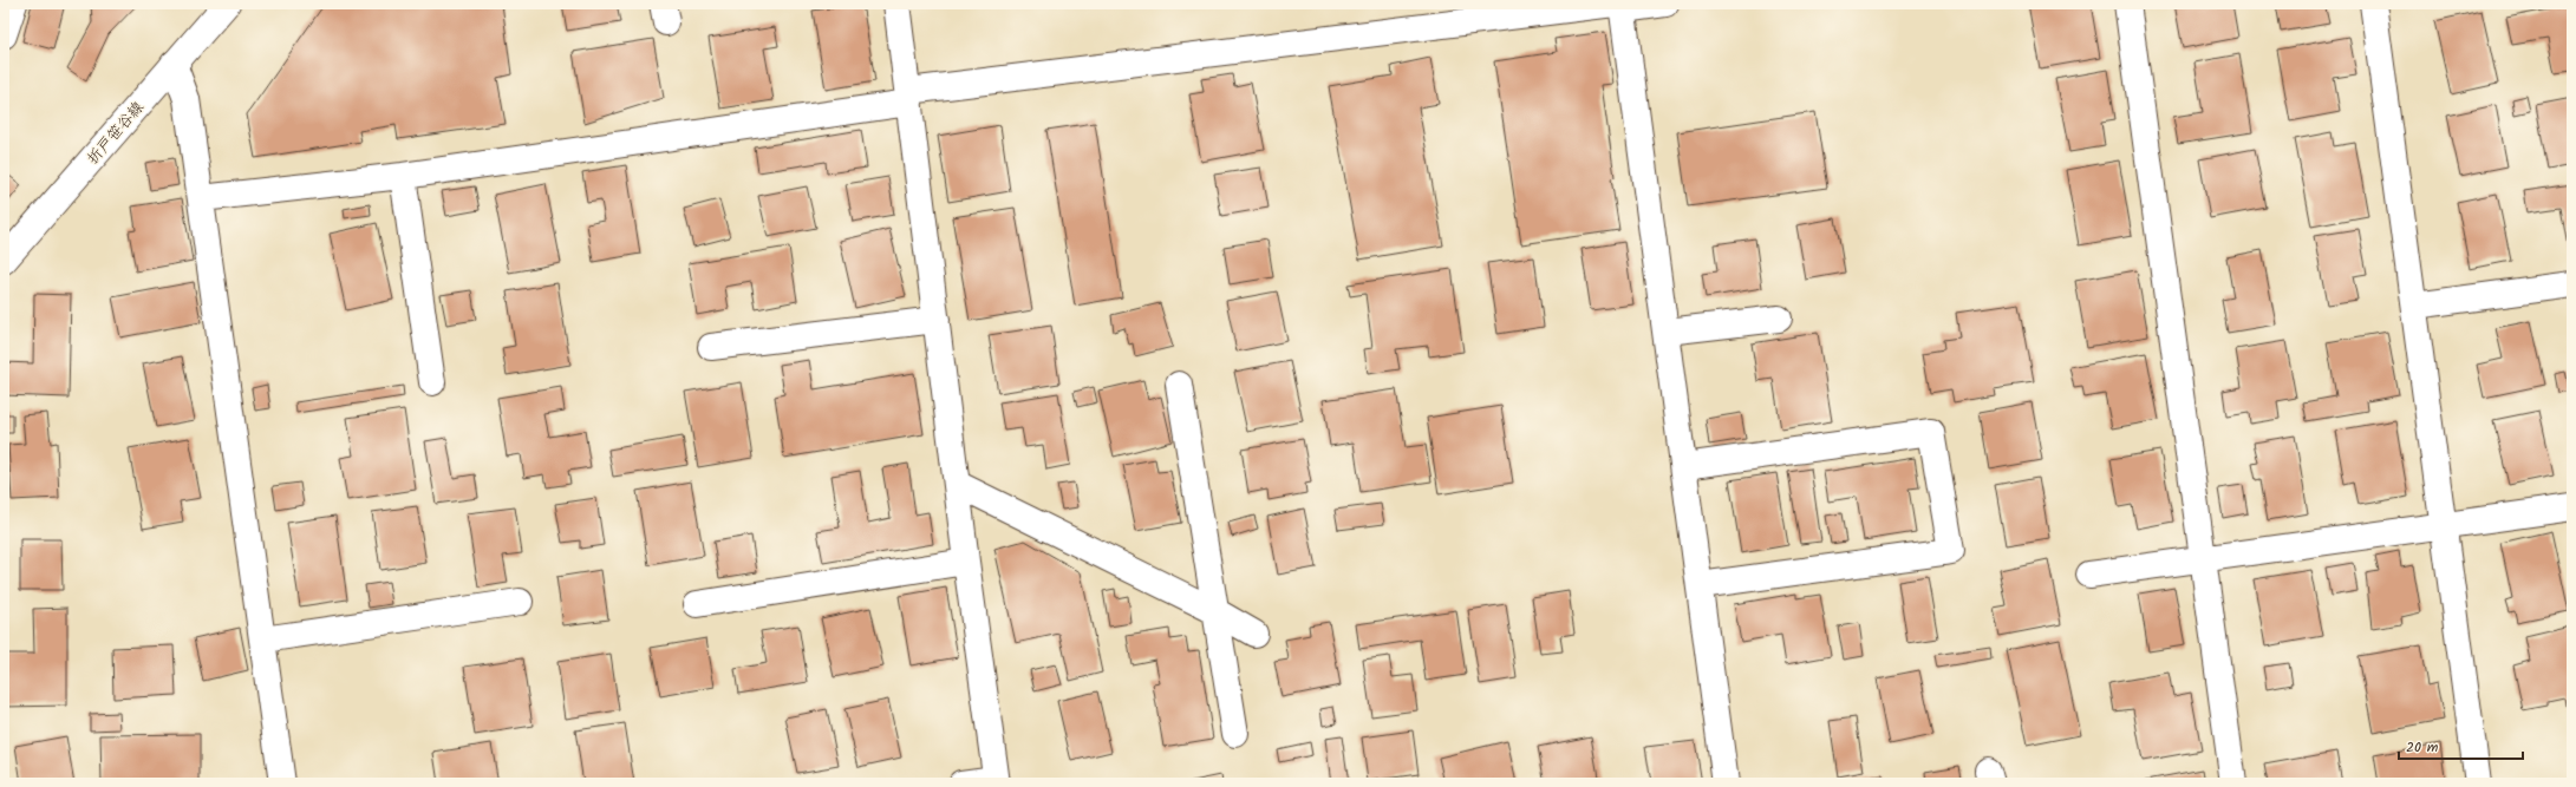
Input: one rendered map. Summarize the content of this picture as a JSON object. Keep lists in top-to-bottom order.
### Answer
{
  "streets": {
    "street": ["折戸笹谷線"]
  },
  "scale_bar": "20 m"
}
